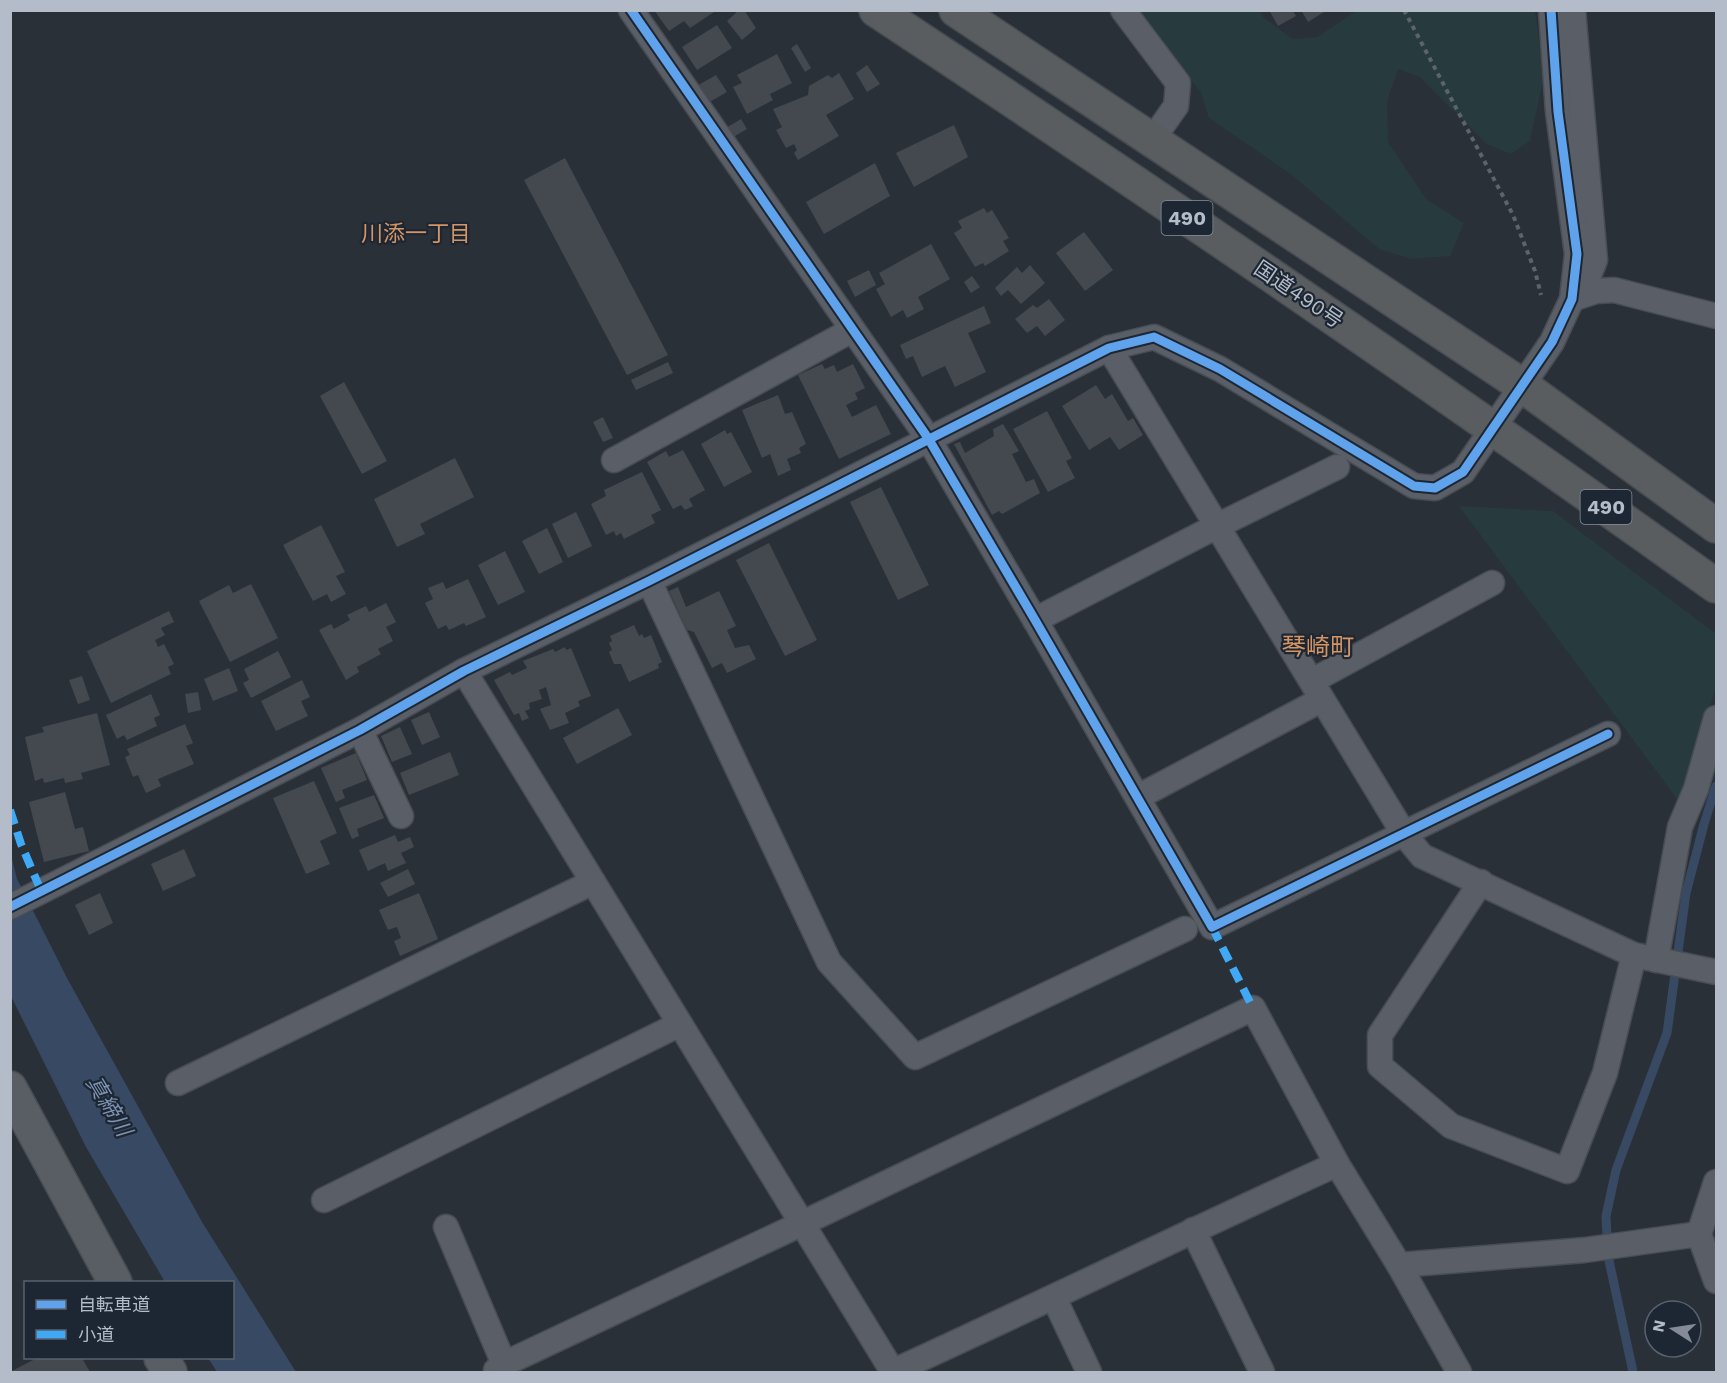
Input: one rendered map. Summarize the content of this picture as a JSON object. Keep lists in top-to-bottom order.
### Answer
{
  "streets": {
    "highway": ["490", "国道490号"]
  },
  "districts": ["川添一丁目", "琴崎町"],
  "water": ["真締川"],
  "legend": ["自転車道", "小道"],
  "north": "left"
}
